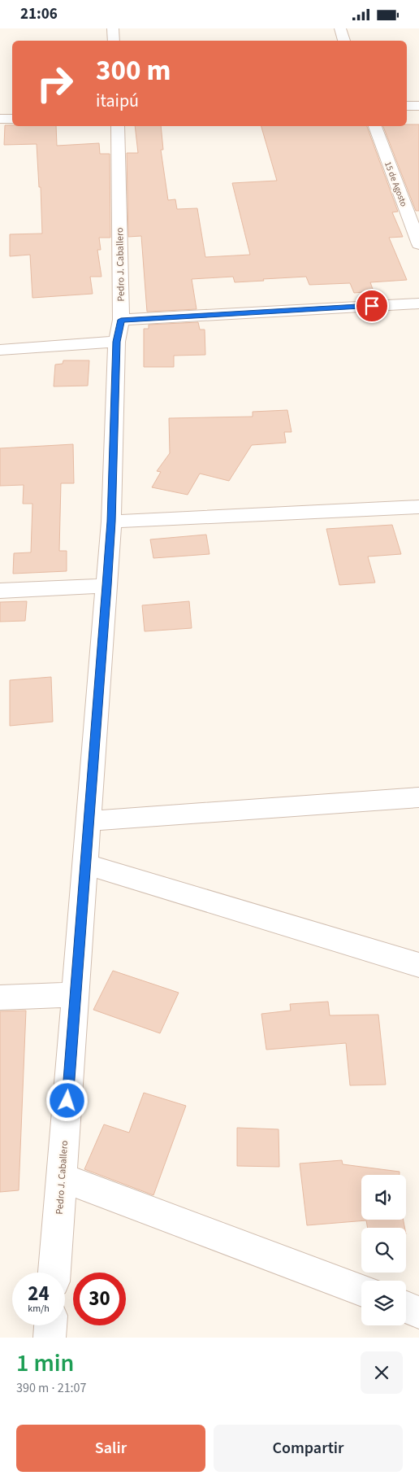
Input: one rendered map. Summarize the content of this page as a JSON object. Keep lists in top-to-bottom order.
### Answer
{
  "streets": {
    "street": ["15 de Agosto", "Pedro J. Caballero"]
  },
  "page": {
    "status": "21:06",
    "turn": ["300 m", "itaipú"],
    "speed": "24 km/h",
    "limit": "30",
    "heading": ["1 min", "390 m · 21:07"],
    "buttons": ["Salir", "Compartir"]
  }
}
